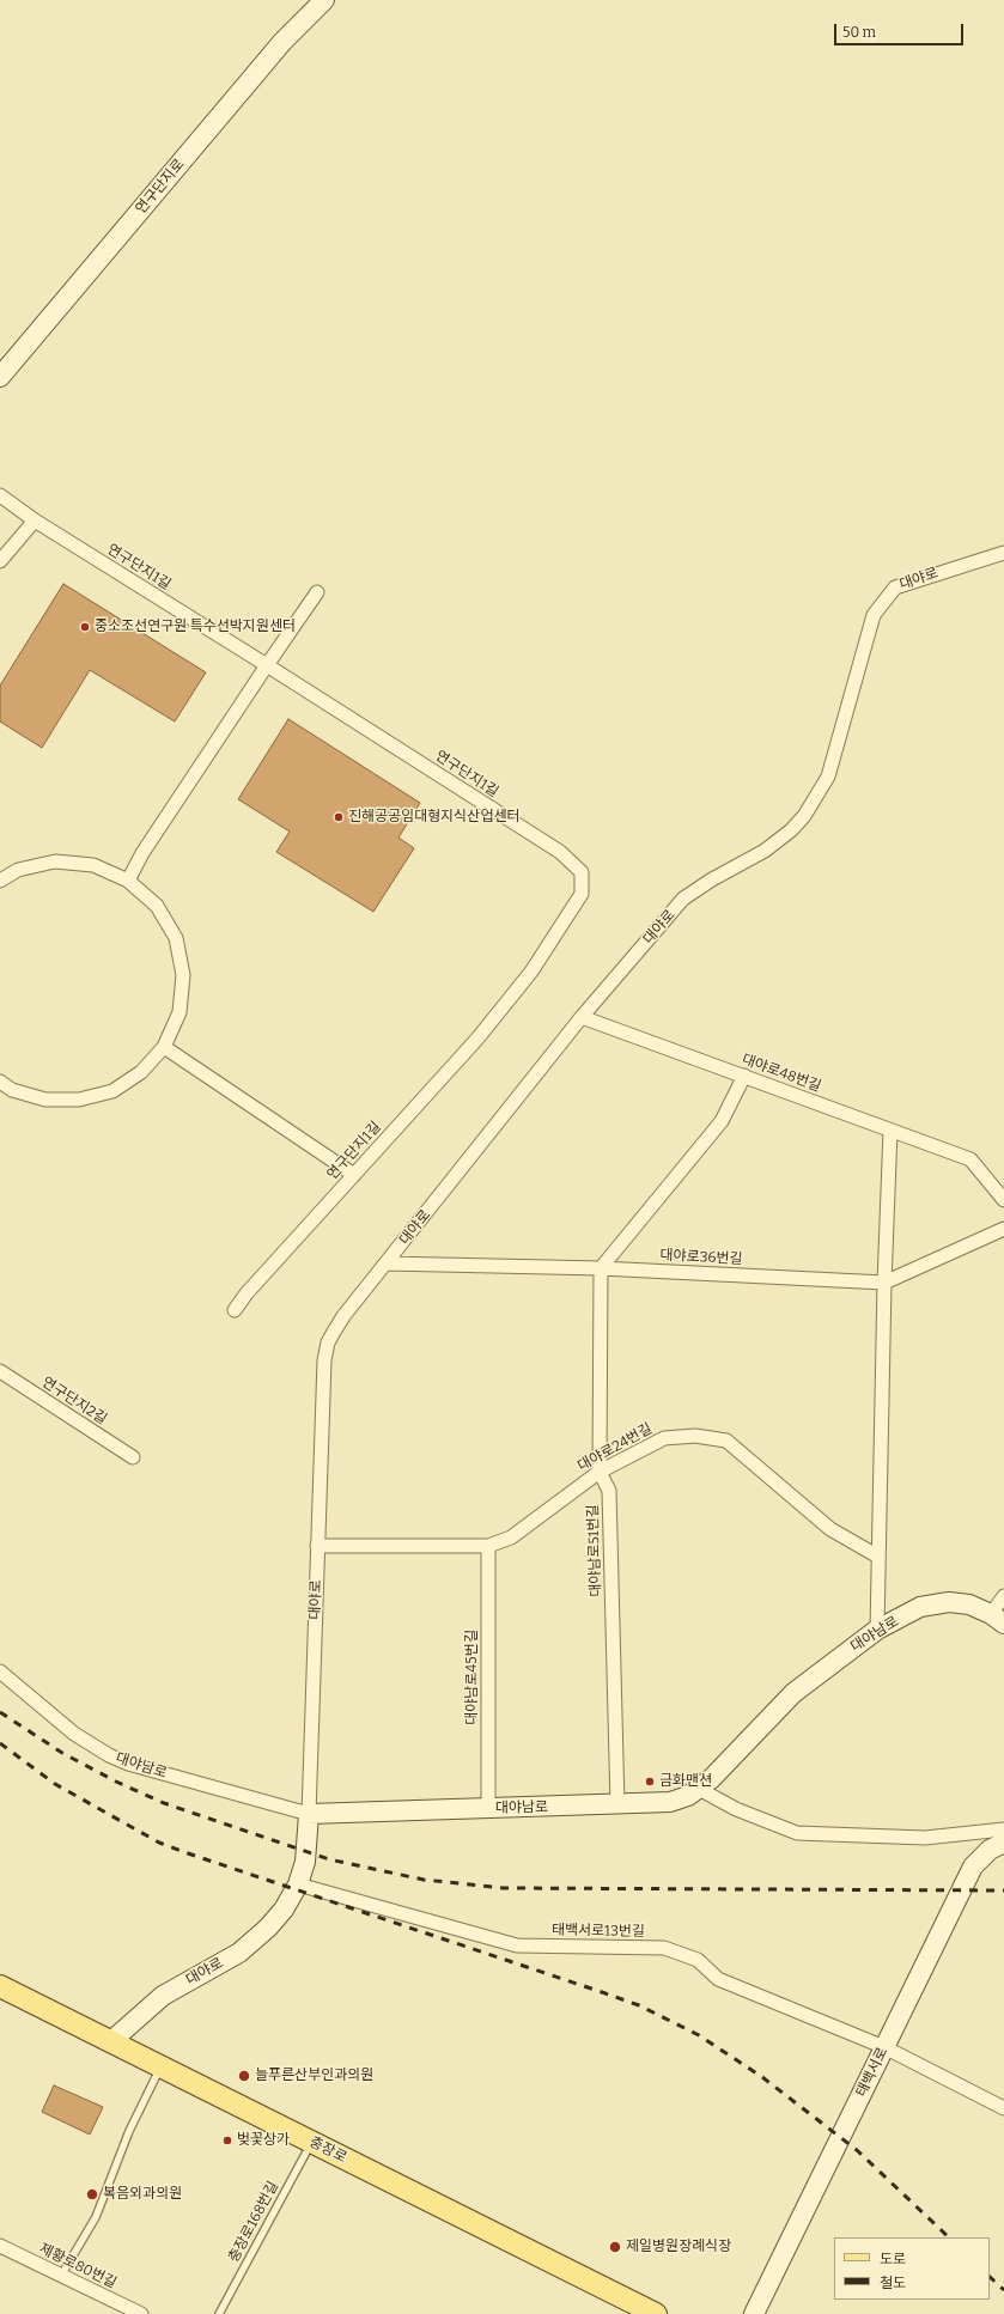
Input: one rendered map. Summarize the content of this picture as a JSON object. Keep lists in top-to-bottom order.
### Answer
{
  "streets": {
    "main road": ["충장로"],
    "street": [
      "연구단지로",
      "연구단지1길",
      "대야로",
      "대야로48번길",
      "대야로36번길",
      "연구단지2길",
      "대야로24번길",
      "대야남로51번길",
      "대야남로",
      "대야남로45번길",
      "태백서로13번길",
      "태백서로",
      "제황로80번길"
    ],
    "lane": ["충장로168번길"]
  },
  "crossings": [
    ["대야로", "대야로48번길"],
    ["대야로", "대야로36번길"],
    ["대야로", "대야로24번길"],
    ["대야로", "대야남로"],
    ["대야로", "태백서로13번길"],
    ["대야로", "충장로"],
    ["대야로36번길", "대야남로51번길"],
    ["대야로24번길", "대야남로51번길"],
    ["대야로24번길", "대야남로45번길"],
    ["대야남로51번길", "대야남로"],
    ["대야남로", "대야남로45번길"],
    ["태백서로13번길", "태백서로"],
    ["충장로", "충장로168번길"]
  ],
  "places": [
    "중소조선연구원 특수선박지원센터",
    "진해공공임대형지식산업센터",
    "금화맨션",
    "늘푸른산부인과의원",
    "벚꽃상가",
    "복음외과의원",
    "제일병원장례식장"
  ],
  "legend": ["도로", "철도"],
  "scale_bar": "50 m"
}
